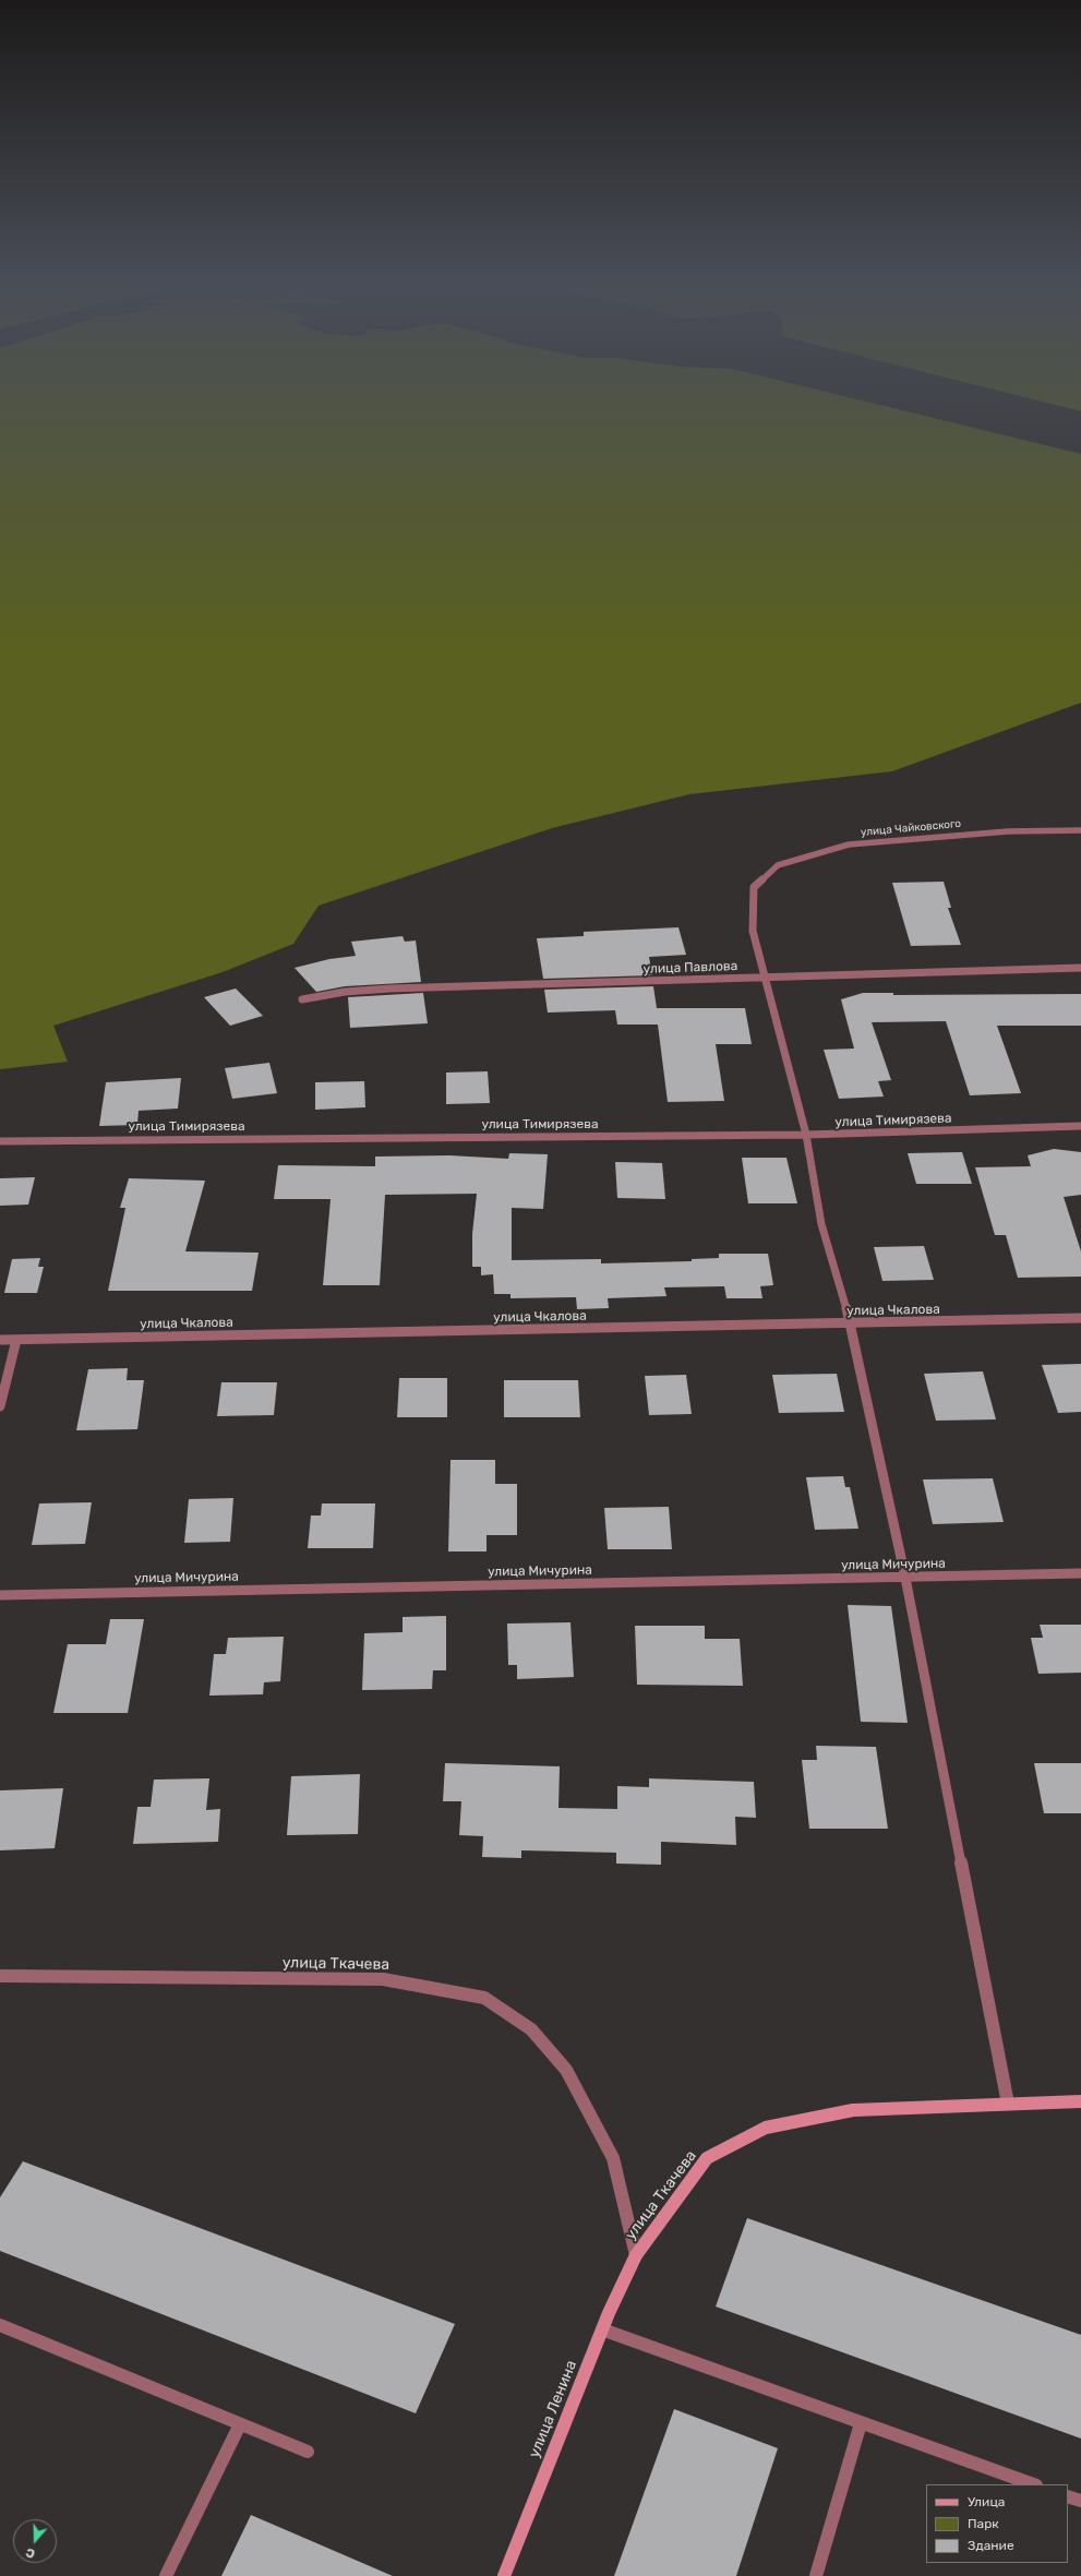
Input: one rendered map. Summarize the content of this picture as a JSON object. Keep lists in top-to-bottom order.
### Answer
{
  "streets": {
    "street": [
      "улица Чайковского",
      "улица Павлова",
      "улица Тимирязева",
      "улица Чкалова",
      "улица Мичурина",
      "улица Ткачева",
      "улица Ленина"
    ]
  },
  "crossings": [
    ["улица Чайковского", "улица Павлова"],
    ["улица Ткачева", "улица Ленина"]
  ],
  "legend": ["Улица", "Парк", "Здание"],
  "north": "bottom"
}
